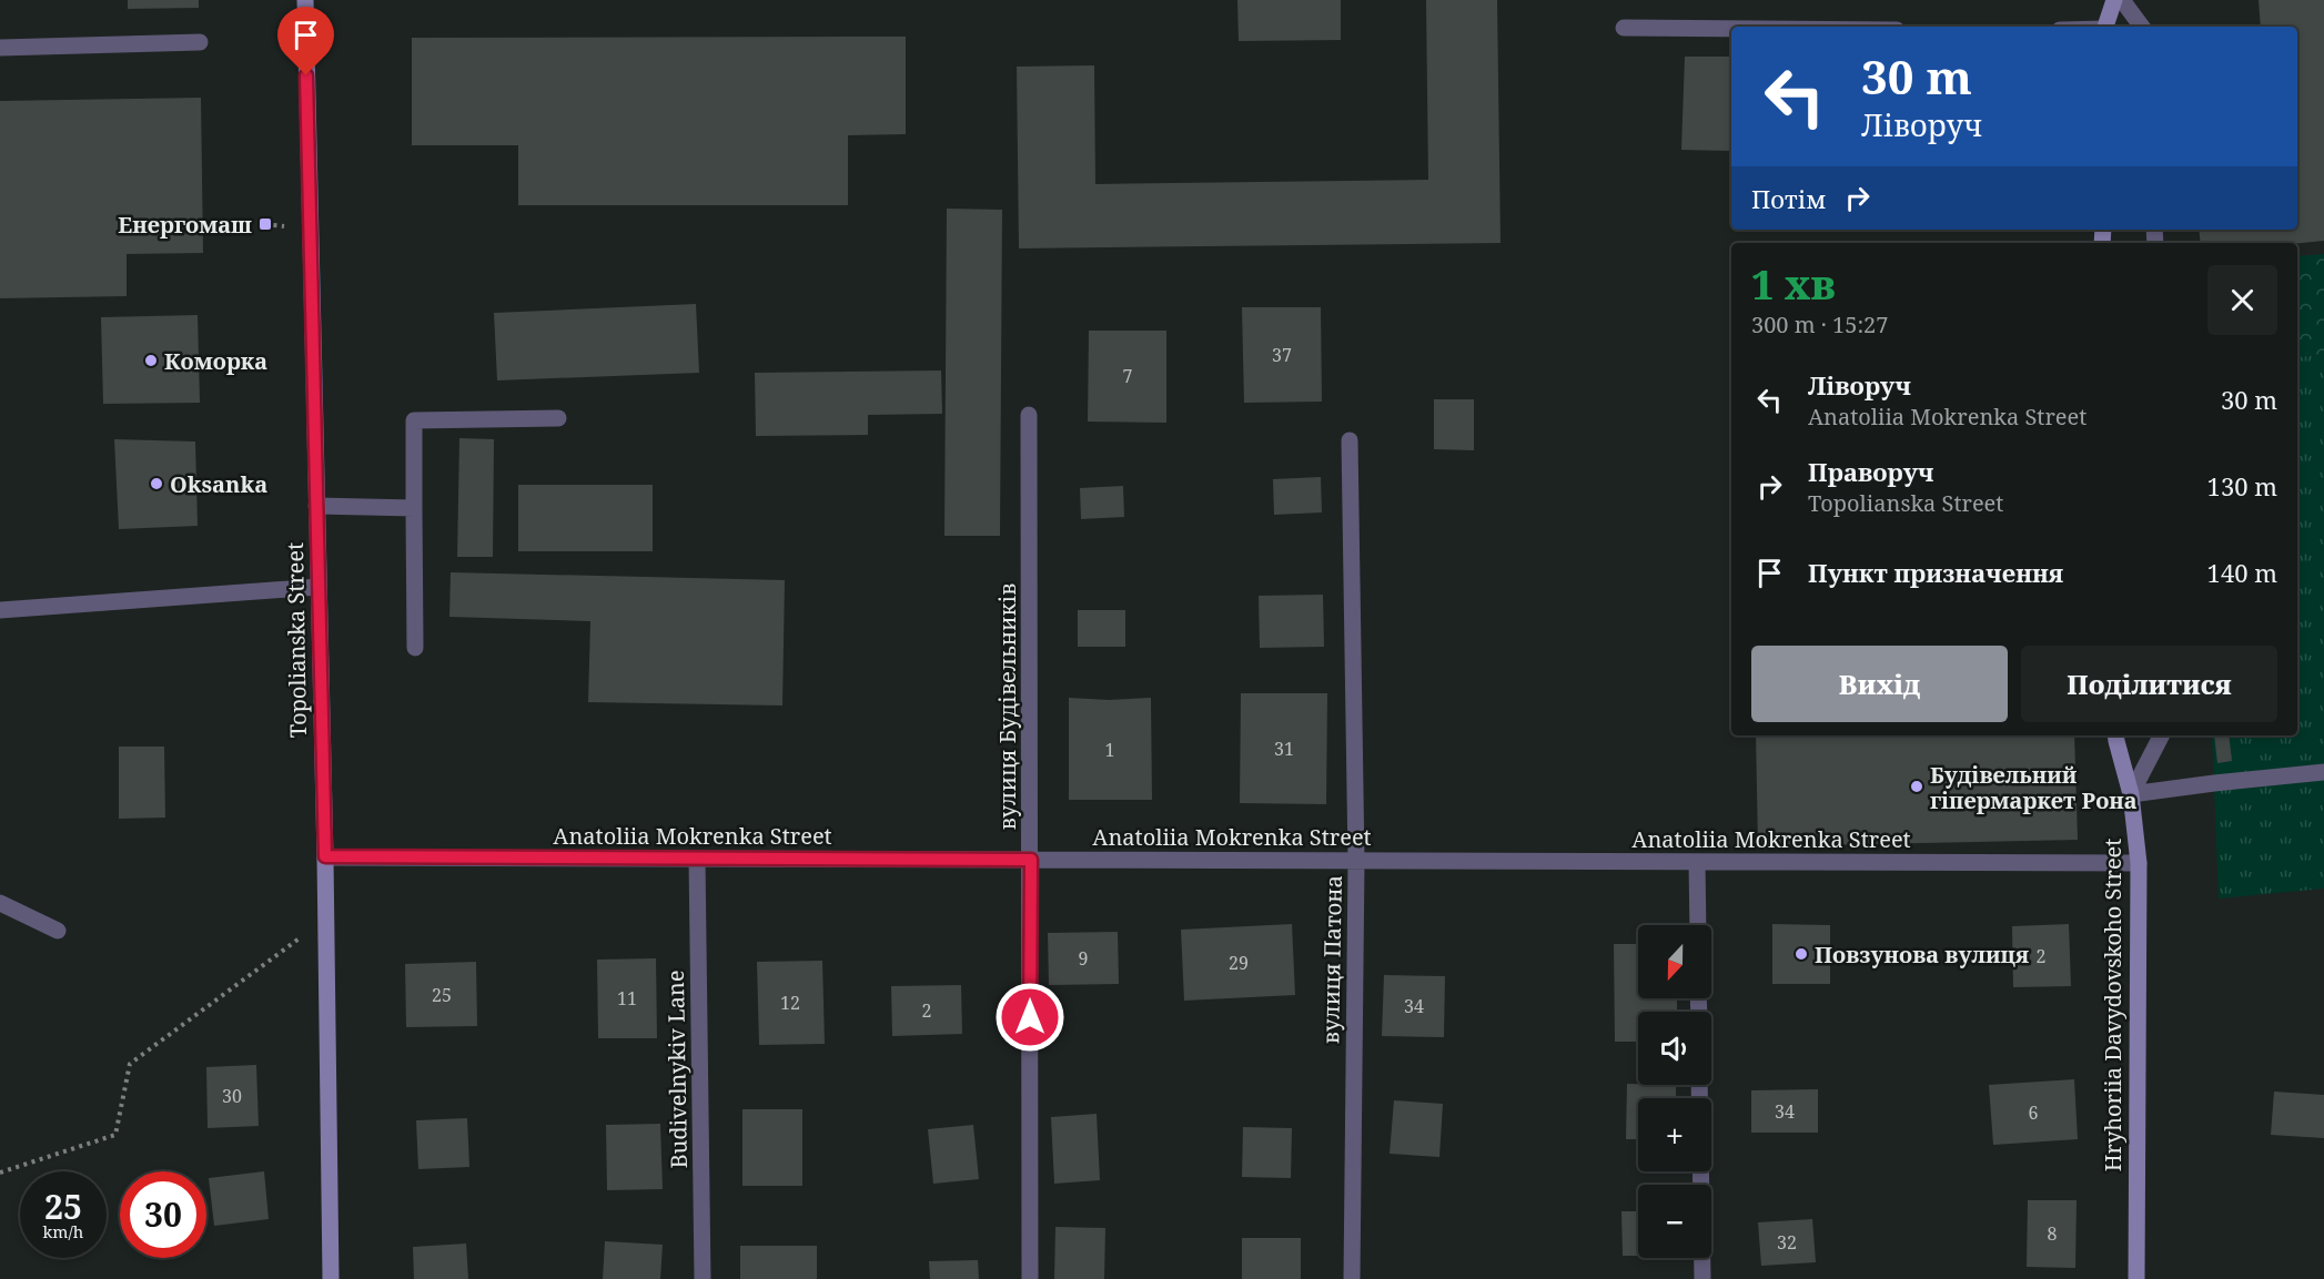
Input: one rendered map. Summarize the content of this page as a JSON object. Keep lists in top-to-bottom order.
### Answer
{
  "streets": {
    "street": [
      "Topolianska Street",
      "вулиця Будівельників",
      "Anatoliia Mokrenka Street",
      "вулиця Патона",
      "Hryhoriia Davydovskoho Street",
      "Budivelnykiv Lane"
    ]
  },
  "crossings": [
    ["Topolianska Street", "Anatoliia Mokrenka Street"],
    ["вулиця Будівельників", "Anatoliia Mokrenka Street"],
    ["Anatoliia Mokrenka Street", "вулиця Патона"],
    ["Anatoliia Mokrenka Street", "Hryhoriia Davydovskoho Street"],
    ["Anatoliia Mokrenka Street", "Budivelnykiv Lane"]
  ],
  "places": {
    "transit": ["Енергомаш"],
    "other": [
      "Коморка",
      "Oksanka",
      "Будівельний гіпермаркет Рона",
      "Повзунова вулиця"
    ]
  },
  "house_numbers": [
    "37",
    "7",
    "31",
    "1",
    "2",
    "9",
    "29",
    "25",
    "11",
    "12",
    "34",
    "2",
    "30",
    "34",
    "6",
    "8",
    "32"
  ],
  "north": "bottom",
  "page": {
    "turn": ["30 m", "Ліворуч"],
    "then": "Потім",
    "heading": ["1 хв", "300 m · 15:27"],
    "list": [
      {
        "name": "Ліворуч",
        "note": "Anatoliia Mokrenka Street",
        "value": "30 m"
      },
      {
        "name": "Праворуч",
        "note": "Topolianska Street",
        "value": "130 m"
      },
      {
        "name": "Пункт призначення",
        "value": "140 m"
      }
    ],
    "buttons": ["Вихід", "Поділитися"],
    "map_buttons": ["+", "−"],
    "speed": "25 km/h",
    "limit": "30"
  }
}
